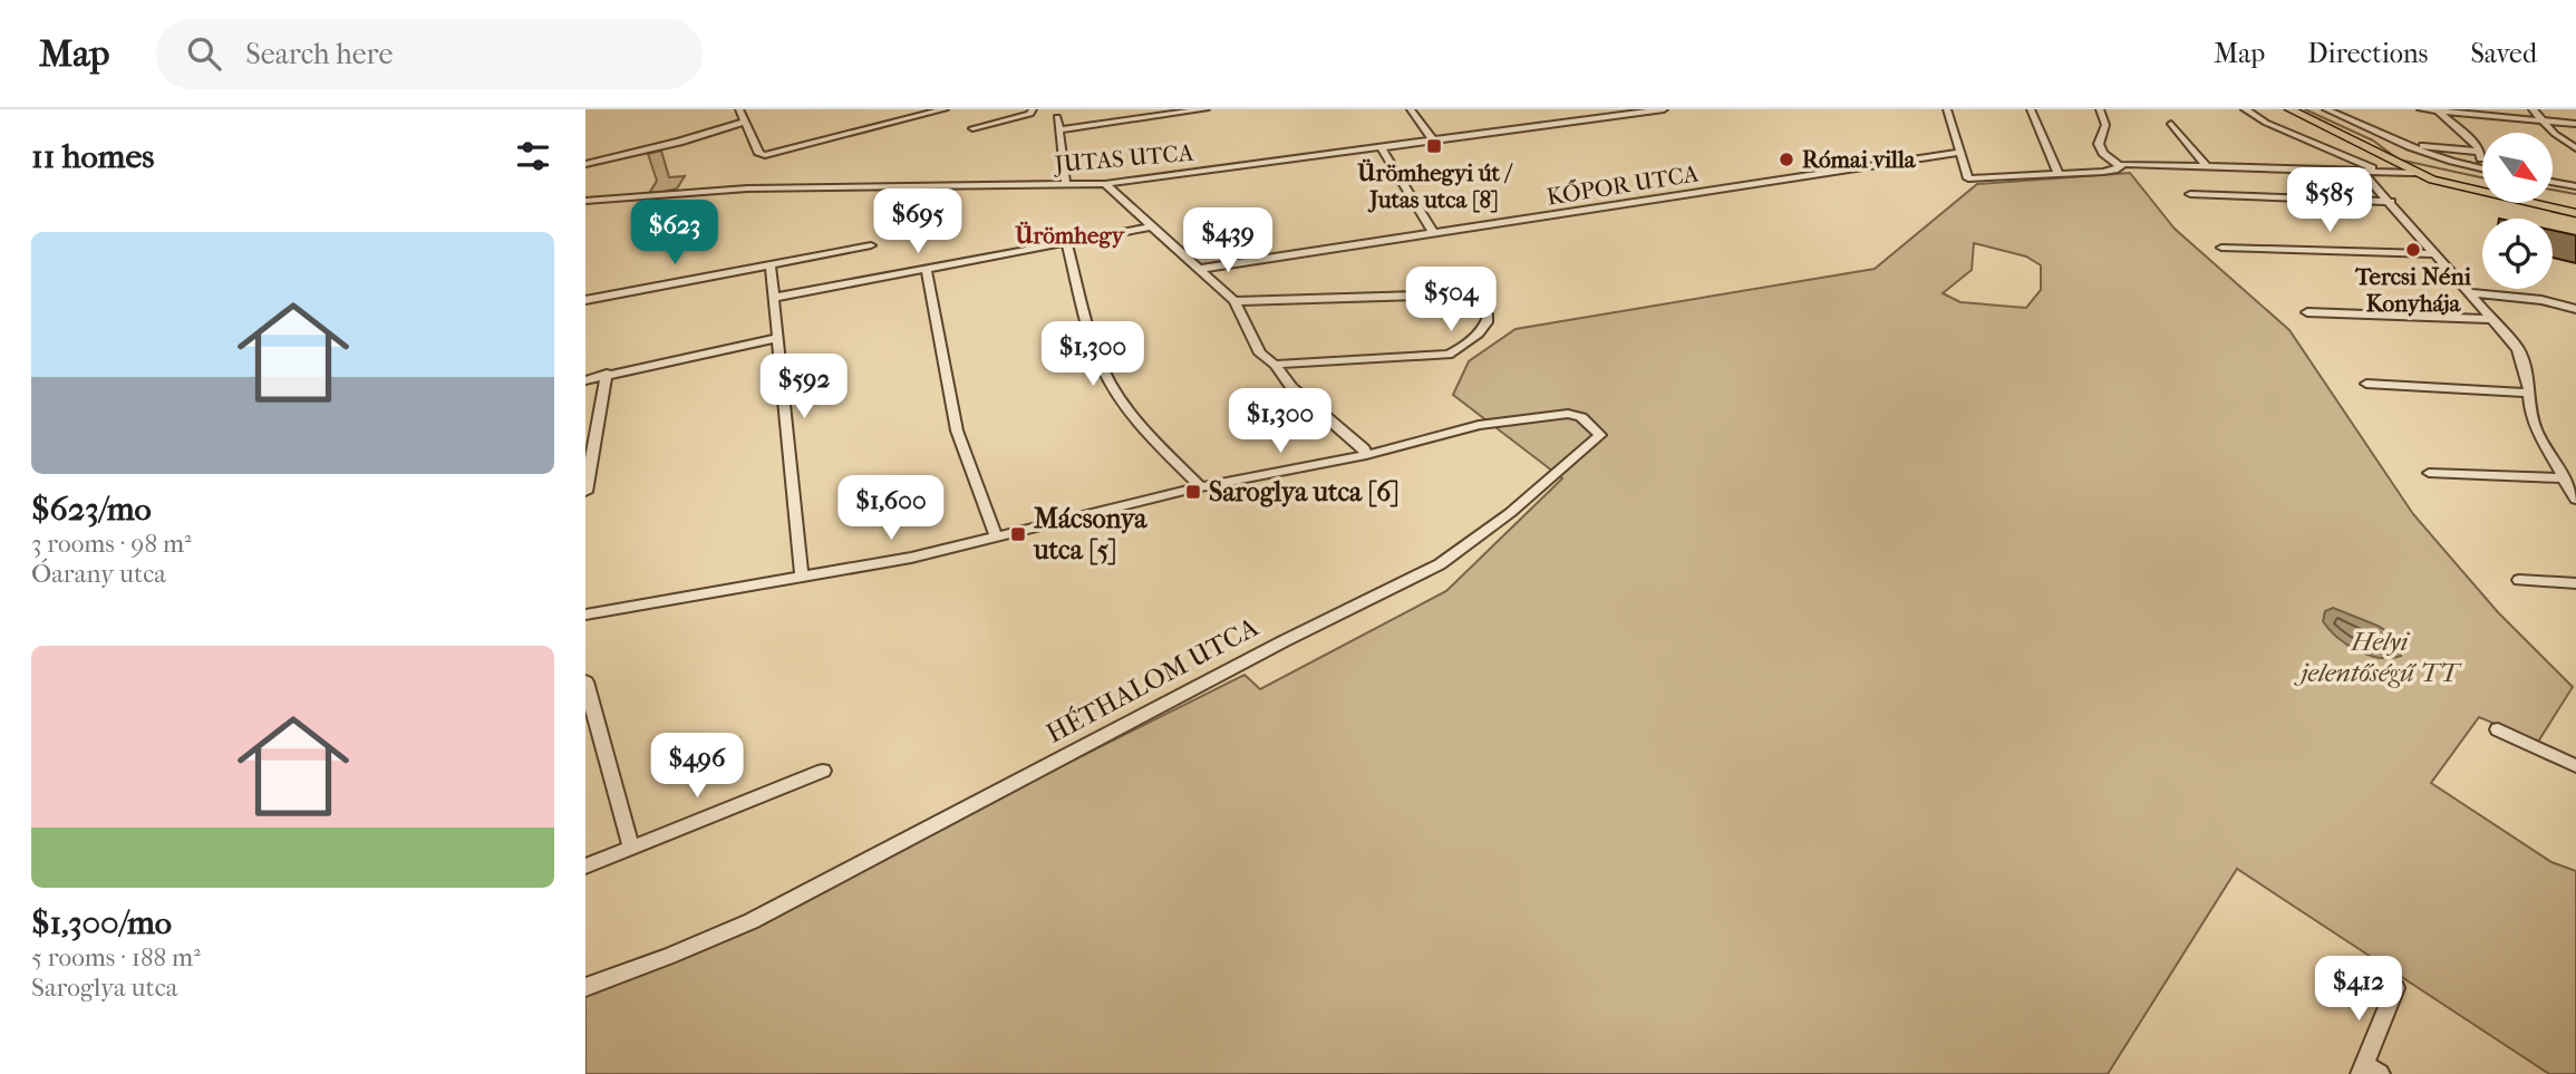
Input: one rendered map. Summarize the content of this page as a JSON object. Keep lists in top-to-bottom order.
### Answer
{
  "streets": {
    "street": ["JUTAS UTCA", "KŐPOR UTCA", "HÉTHALOM UTCA"]
  },
  "districts": ["Ürömhegy"],
  "parks": ["Helyi jelentőségű TT"],
  "places": {
    "transit": ["Ürömhegyi út / Jutas utca [8]", "Saroglya utca [6]", "Mácsonya utca [5]"],
    "other": ["Római villa", "Tercsi Néni Konyhája"]
  },
  "north": "bottom right",
  "page": {
    "header": "Map",
    "search": "Search here",
    "nav": ["Map", "Directions", "Saved"],
    "heading": "11 homes",
    "price": [
      "$585",
      "$695",
      "$623",
      "$439",
      "$504",
      "$1,300",
      "$592",
      "$1,300",
      "$1,600",
      "$496",
      "$412"
    ],
    "list": [
      {
        "name": "$623/mo",
        "note": "3 rooms · 98 m² · Óarany utca"
      },
      {
        "name": "$1,300/mo",
        "note": "5 rooms · 188 m² · Saroglya utca"
      }
    ]
  }
}
